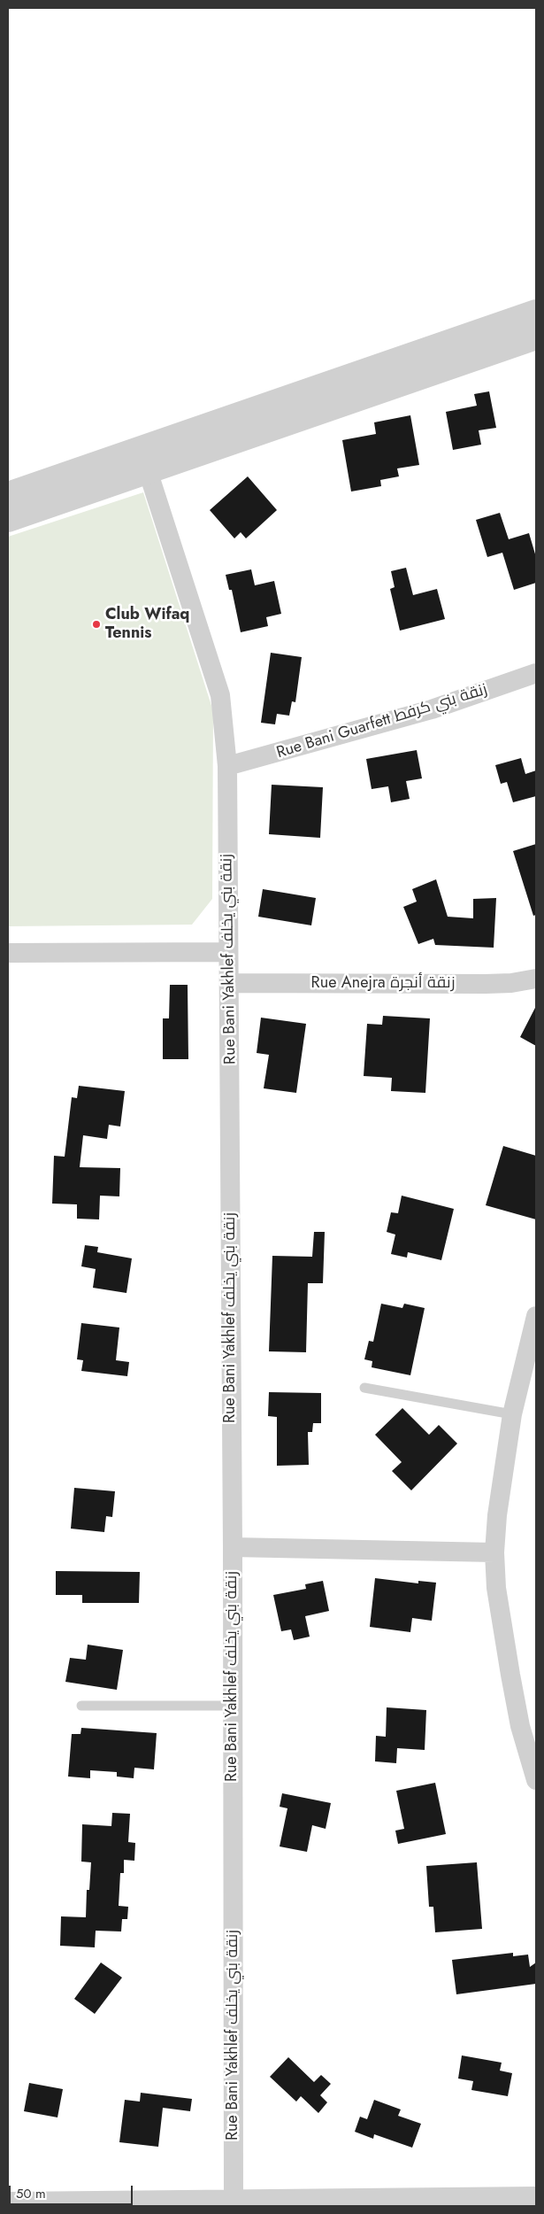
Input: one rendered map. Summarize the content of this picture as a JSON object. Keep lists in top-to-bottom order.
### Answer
{
  "streets": {
    "street": ["Rue Bani Guarfett زنقة بني كرفط", "Rue Bani Yakhlef زنقة بني يخلف", "Rue Anejra زنقة أنجرة"]
  },
  "crossings": [
    ["Rue Bani Guarfett زنقة بني كرفط", "Rue Bani Yakhlef زنقة بني يخلف"],
    ["Rue Bani Yakhlef زنقة بني يخلف", "Rue Anejra زنقة أنجرة"]
  ],
  "places": ["Club Wifaq Tennis"],
  "scale_bar": "50 m"
}
